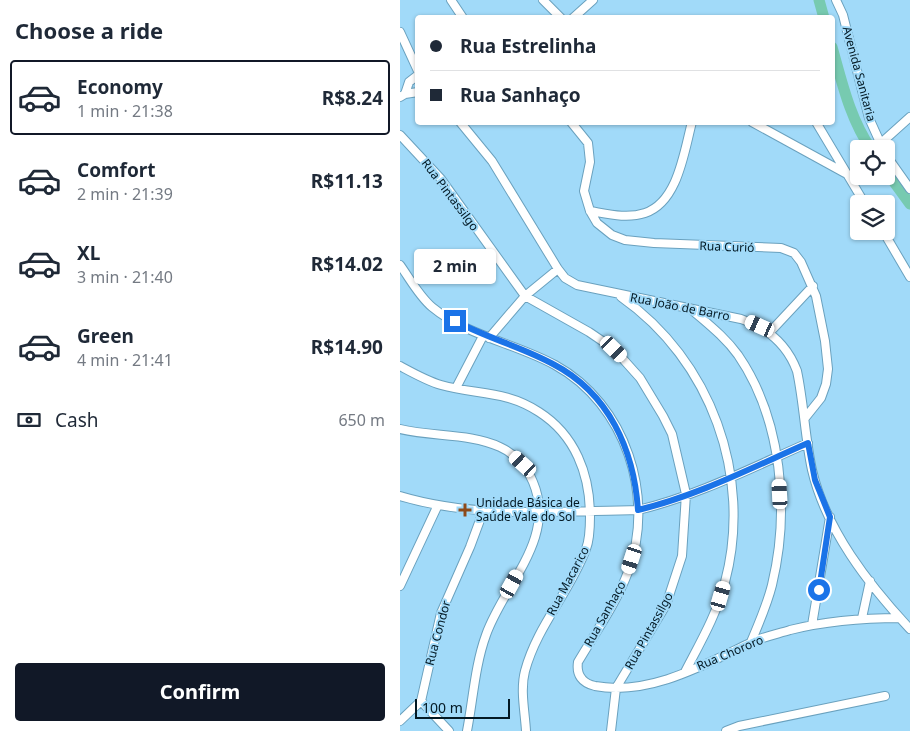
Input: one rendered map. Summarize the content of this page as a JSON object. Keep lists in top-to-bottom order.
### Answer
{
  "streets": {
    "street": [
      "Avenida Sanitaria",
      "Rua Pintassilgo",
      "Rua Curió",
      "Rua João de Barro",
      "Rua Macarico",
      "Rua Sanhaço",
      "Rua Condor",
      "Rua Chororo"
    ]
  },
  "crossings": [
    ["Rua Pintassilgo", "Rua Chororo"],
    ["Rua Curió", "Rua João de Barro"],
    ["Rua João de Barro", "Rua Chororo"],
    ["Rua Sanhaço", "Rua Chororo"]
  ],
  "places": {
    "health": ["Unidade Básica de Saúde Vale do Sol"]
  },
  "scale_bar": "100 m",
  "page": {
    "heading": "Choose a ride",
    "banner": ["Rua Estrelinha", "Rua Sanhaço"],
    "list": [
      {
        "name": "Economy",
        "note": "1 min · 21:38",
        "value": "R$8.24"
      },
      {
        "name": "Comfort",
        "note": "2 min · 21:39",
        "value": "R$11.13"
      },
      {
        "name": "XL",
        "note": "3 min · 21:40",
        "value": "R$14.02"
      },
      {
        "name": "Green",
        "note": "4 min · 21:41",
        "value": "R$14.90"
      }
    ],
    "bubble": "2 min",
    "pay": ["Cash", "650 m"],
    "buttons": "Confirm",
    "scale": "100 m"
  }
}
